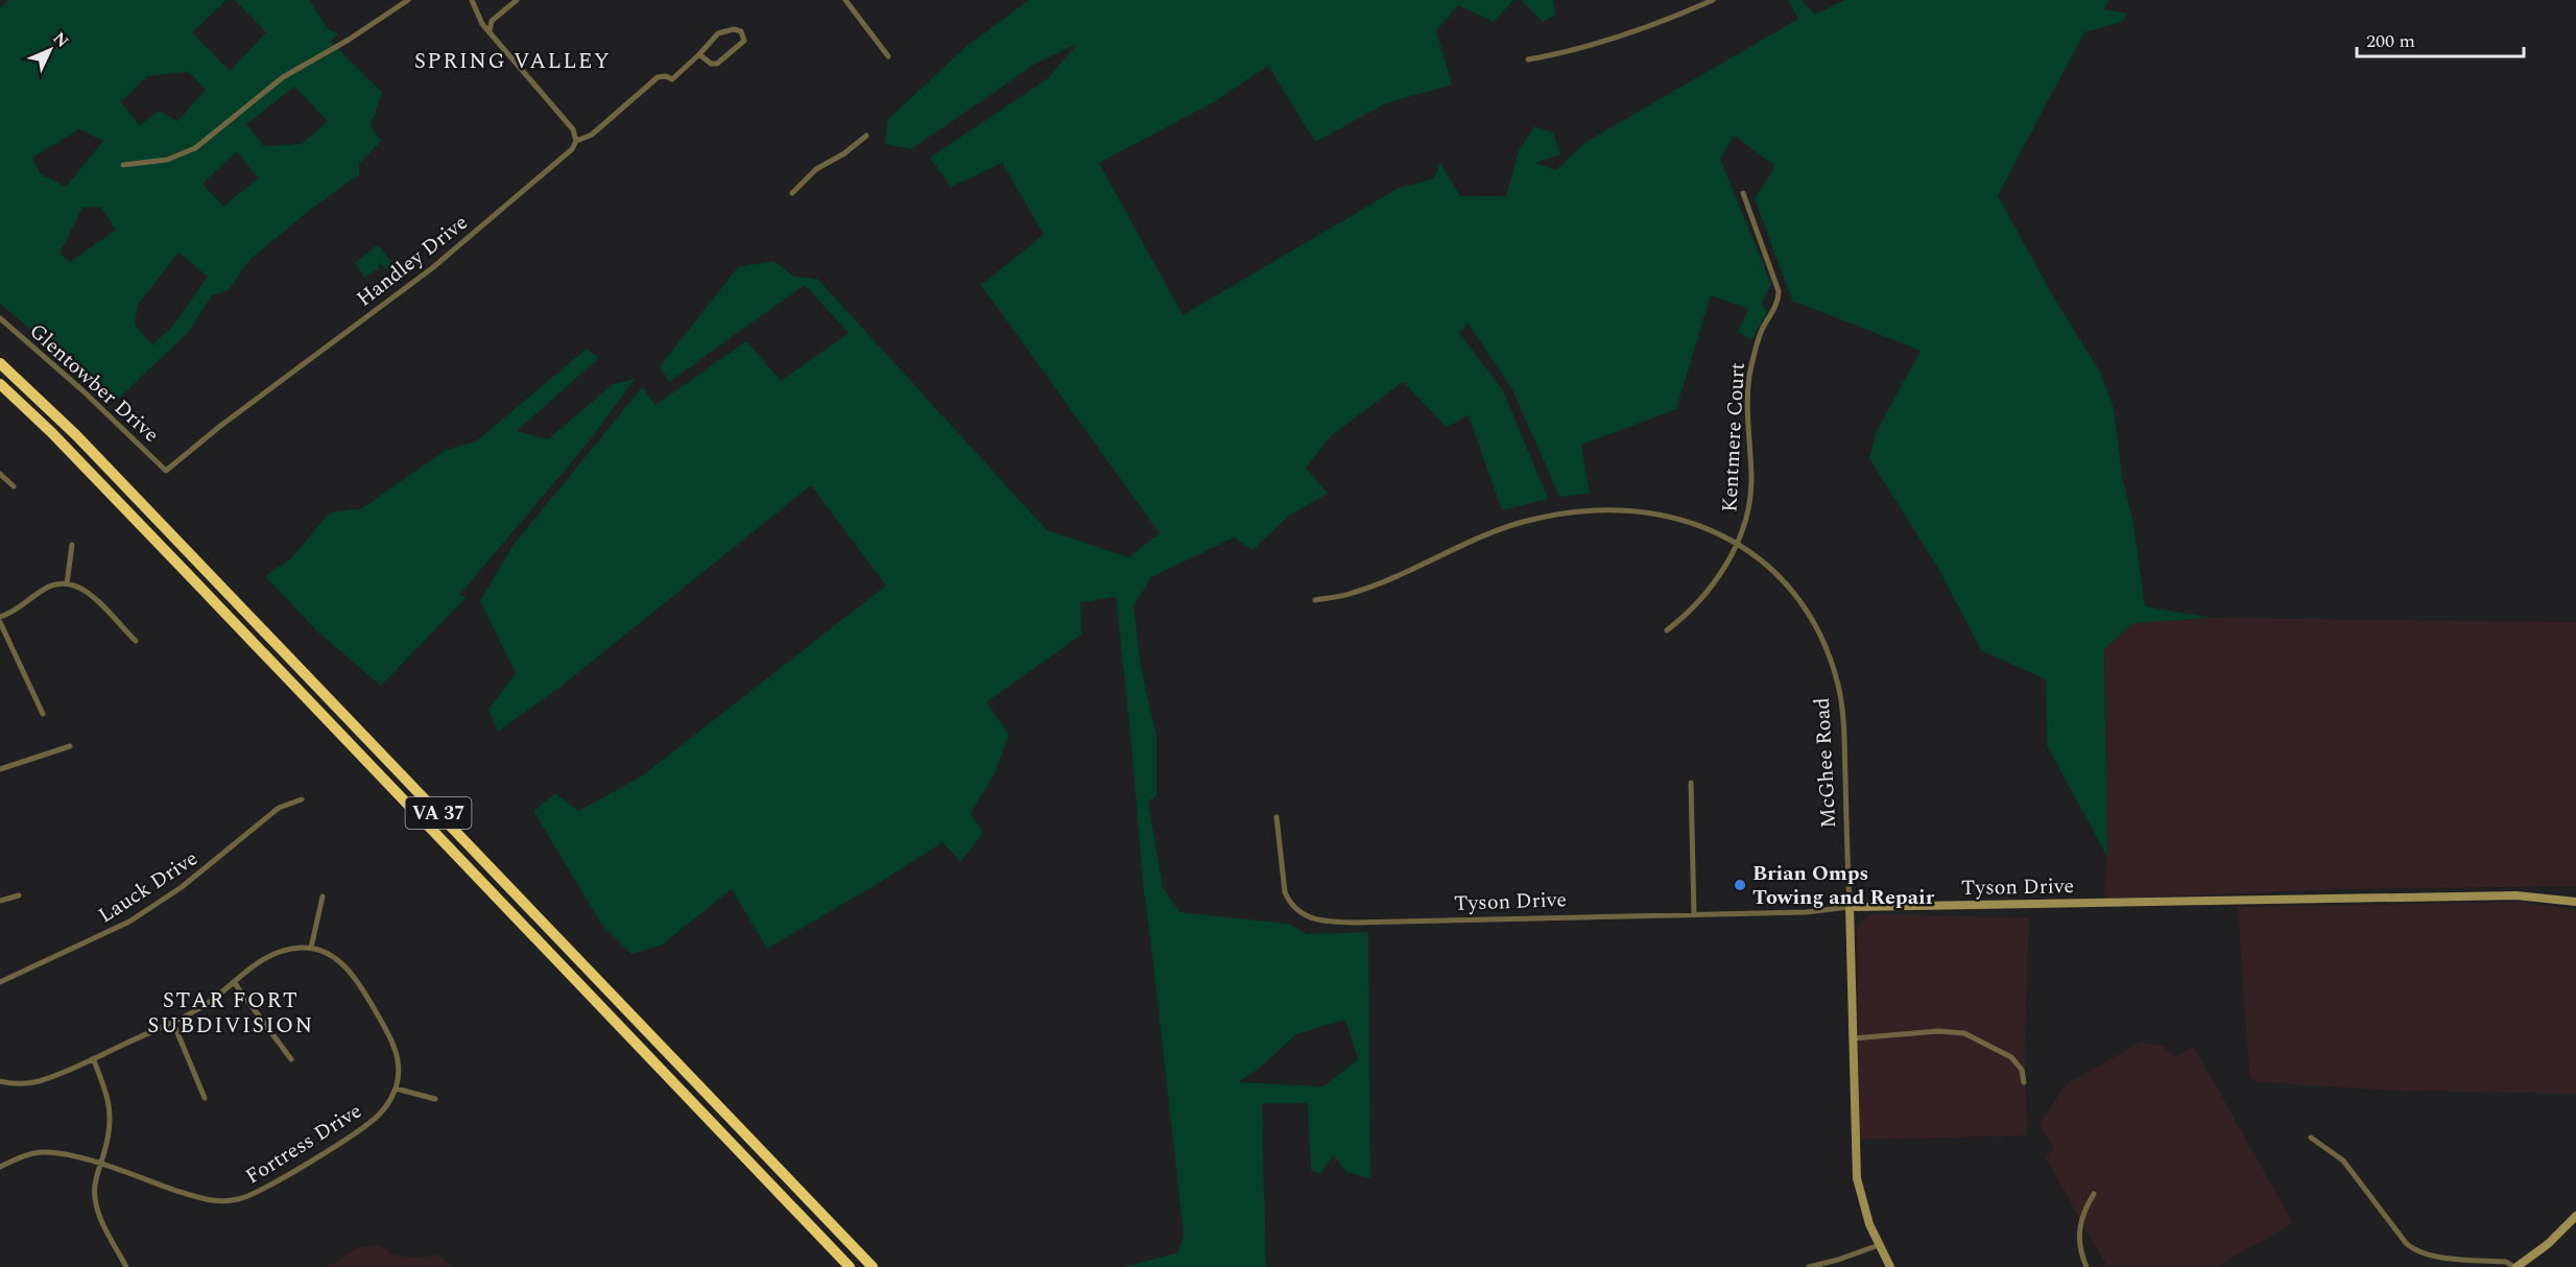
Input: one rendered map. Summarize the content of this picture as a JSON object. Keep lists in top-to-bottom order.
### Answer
{
  "streets": {
    "highway": ["VA 37"],
    "street": [
      "Handley Drive",
      "Glentowber Drive",
      "Kentmere Court",
      "McGhee Road",
      "Lauck Drive",
      "Tyson Drive",
      "Fortress Drive"
    ]
  },
  "crossings": [
    ["Handley Drive", "Glentowber Drive"],
    ["Kentmere Court", "McGhee Road"],
    ["McGhee Road", "Tyson Drive"]
  ],
  "districts": ["SPRING VALLEY", "STAR FORT SUBDIVISION"],
  "places": ["Brian Omps Towing and Repair"],
  "scale_bar": "200 m",
  "north": "top right"
}
